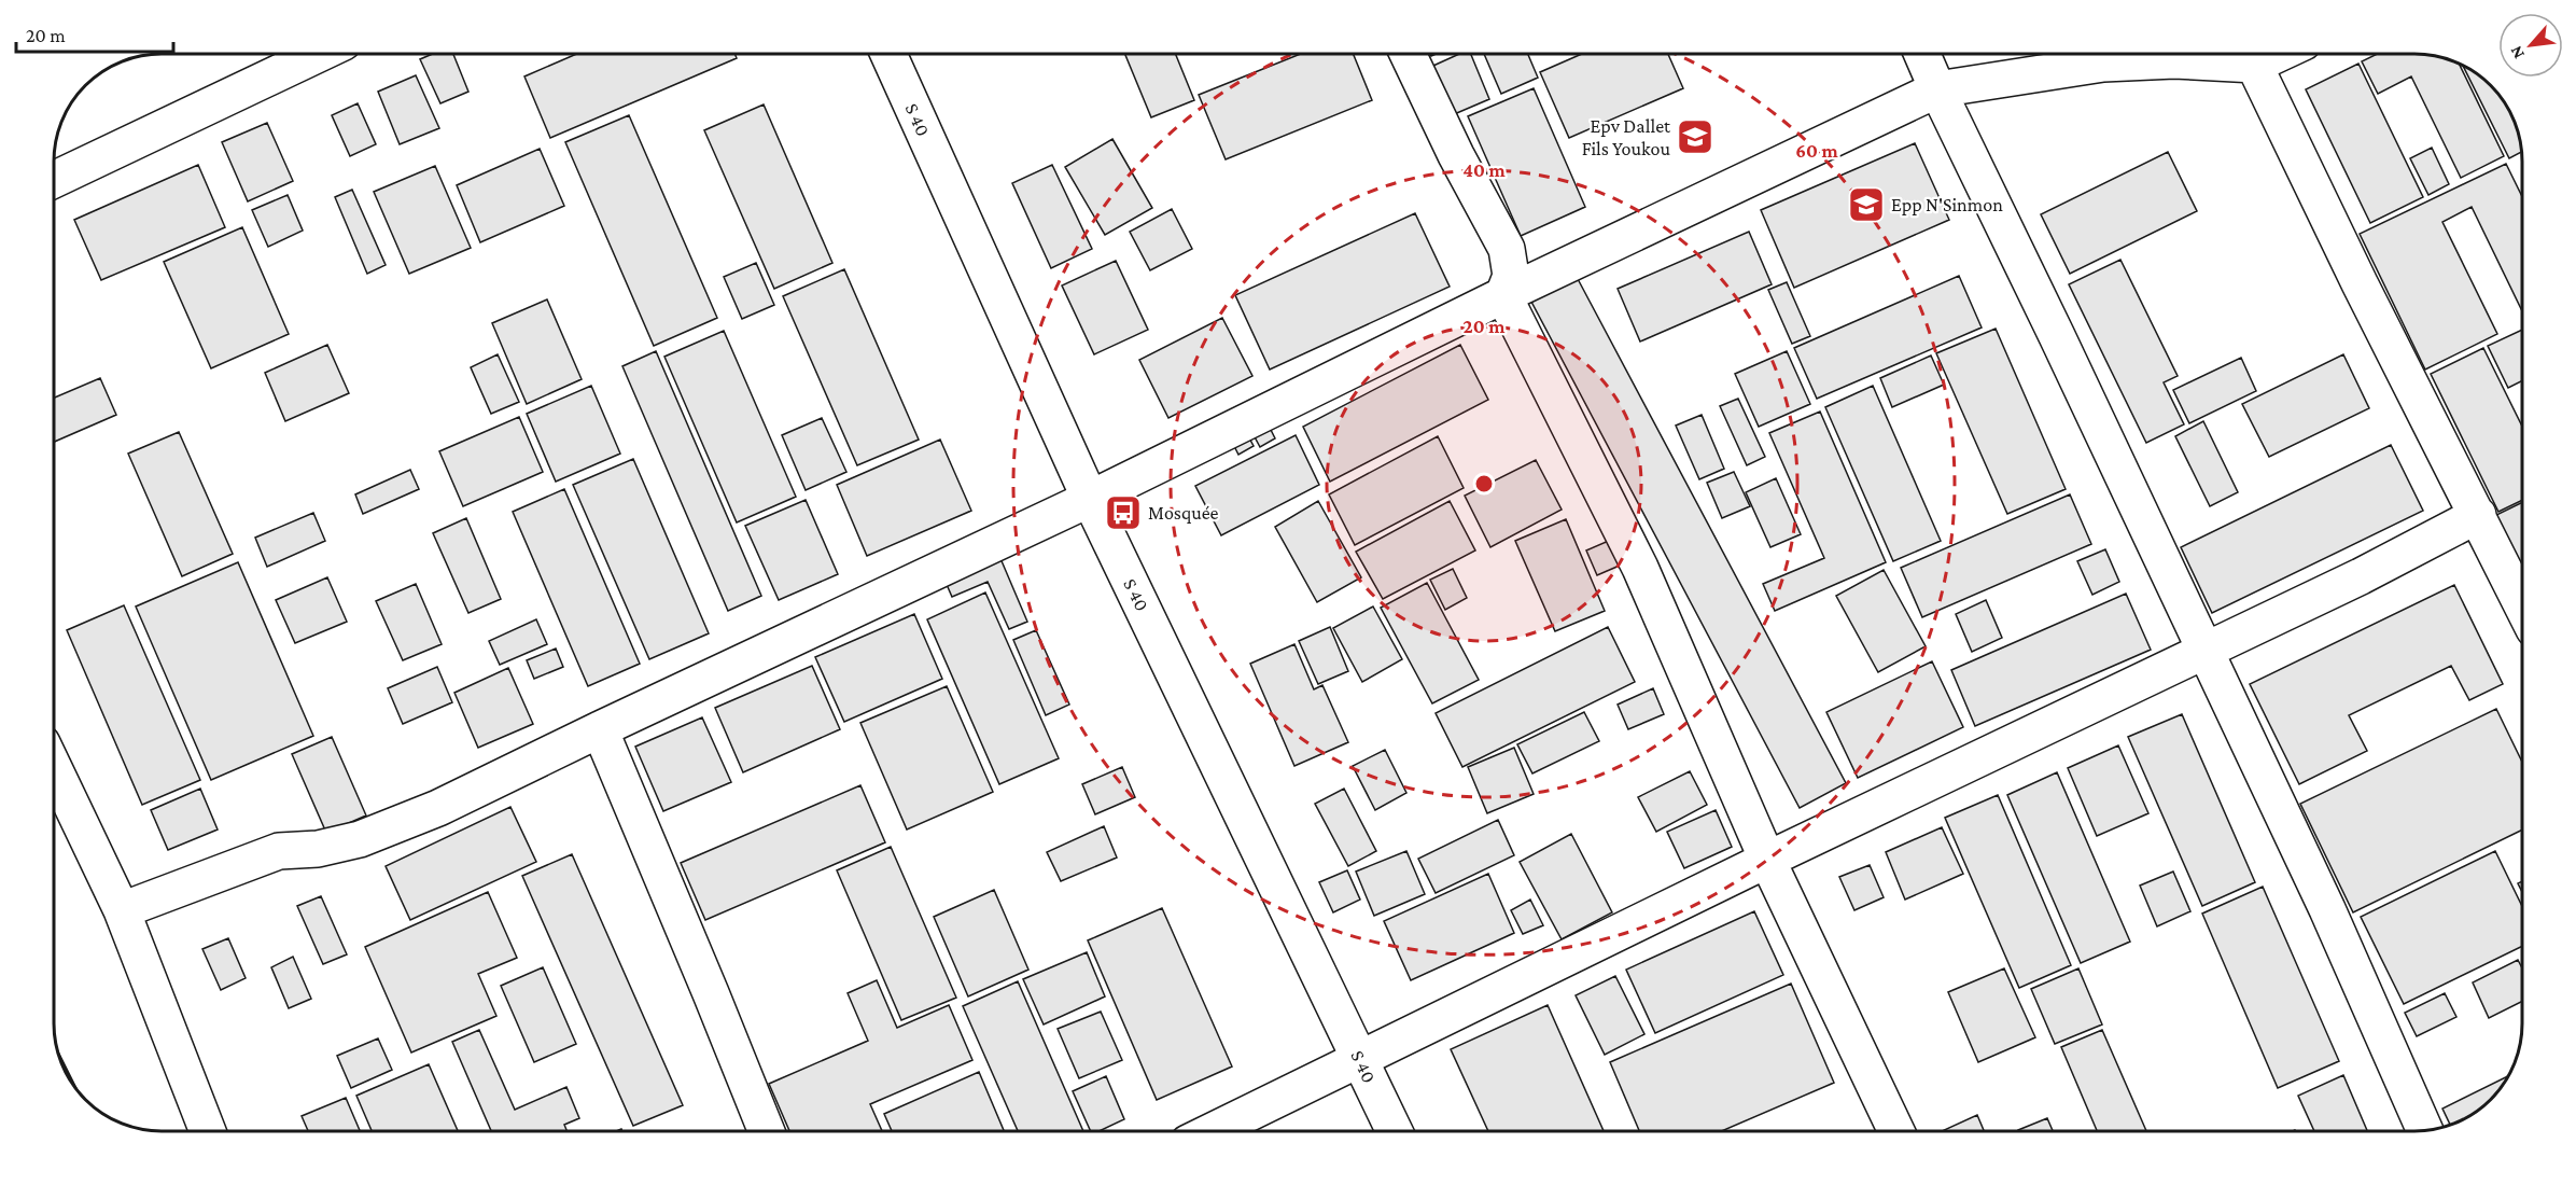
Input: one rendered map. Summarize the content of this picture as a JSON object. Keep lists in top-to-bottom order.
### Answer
{
  "streets": {
    "street": ["S 40"]
  },
  "places": {
    "school or university": ["Epv Dallet Fils Youkou", "Epp N'Sinmon"],
    "bus stop": ["Mosquée"]
  },
  "scale_bar": "20 m",
  "north": "bottom left",
  "rings": ["60 m", "40 m", "20 m"]
}
